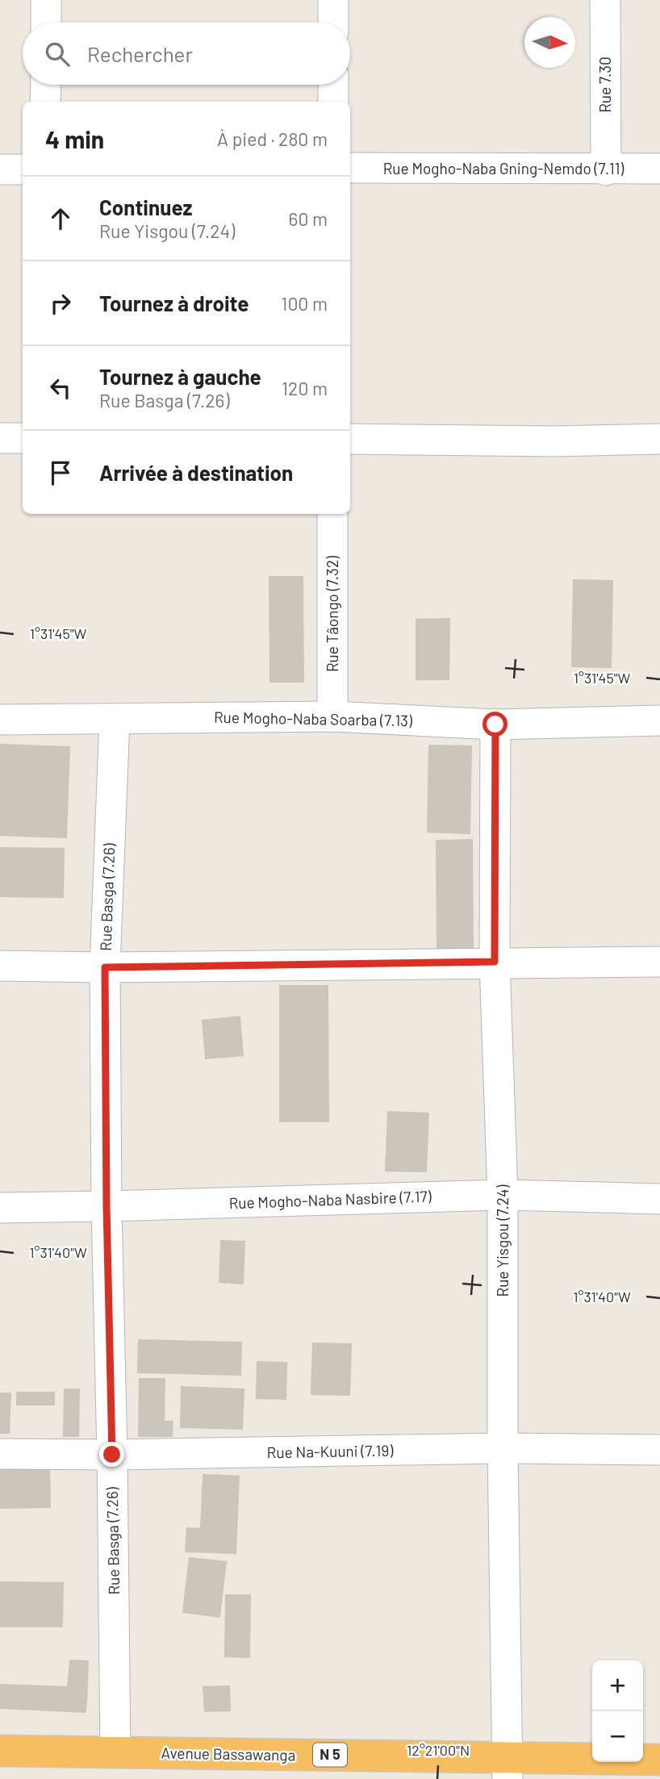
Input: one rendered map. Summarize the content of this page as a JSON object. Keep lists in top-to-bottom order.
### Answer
{
  "streets": {
    "highway": ["Avenue Bassawanga", "N 5"],
    "street": [
      "Rue 7.30",
      "Rue Mogho-Naba Gning-Nemdo (7.11)",
      "Rue Tâongo (7.32)",
      "Rue Mogho-Naba Soarba (7.13)",
      "Rue Basga (7.26)",
      "Rue Mogho-Naba Nasbire (7.17)",
      "Rue Yisgou (7.24)",
      "Rue Na-Kuuni (7.19)"
    ]
  },
  "crossings": [
    ["Rue 7.30", "Rue Mogho-Naba Gning-Nemdo (7.11)"],
    ["Rue Tâongo (7.32)", "Rue Mogho-Naba Soarba (7.13)"],
    ["Rue Mogho-Naba Soarba (7.13)", "Rue Basga (7.26)"],
    ["Rue Mogho-Naba Soarba (7.13)", "Rue Yisgou (7.24)"],
    ["Rue Basga (7.26)", "Rue Mogho-Naba Nasbire (7.17)"],
    ["Rue Basga (7.26)", "Rue Na-Kuuni (7.19)"],
    ["Rue Basga (7.26)", "Avenue Bassawanga"],
    ["Rue Mogho-Naba Nasbire (7.17)", "Rue Yisgou (7.24)"],
    ["Rue Yisgou (7.24)", "Rue Na-Kuuni (7.19)"],
    ["Rue Yisgou (7.24)", "Avenue Bassawanga"]
  ],
  "north": "right",
  "page": {
    "search": "Rechercher",
    "heading": ["4 min", "À pied · 280 m"],
    "list": [
      ["Continuez", "Rue Yisgou (7.24)", "60 m"],
      ["Tournez à droite", "100 m"],
      ["Tournez à gauche", "Rue Basga (7.26)", "120 m"],
      "Arrivée à destination"
    ],
    "map_buttons": ["+", "−"]
  },
  "coordinates": ["1°31'45\"W", "1°31'40\"W", "12°21'00\"N"]
}
